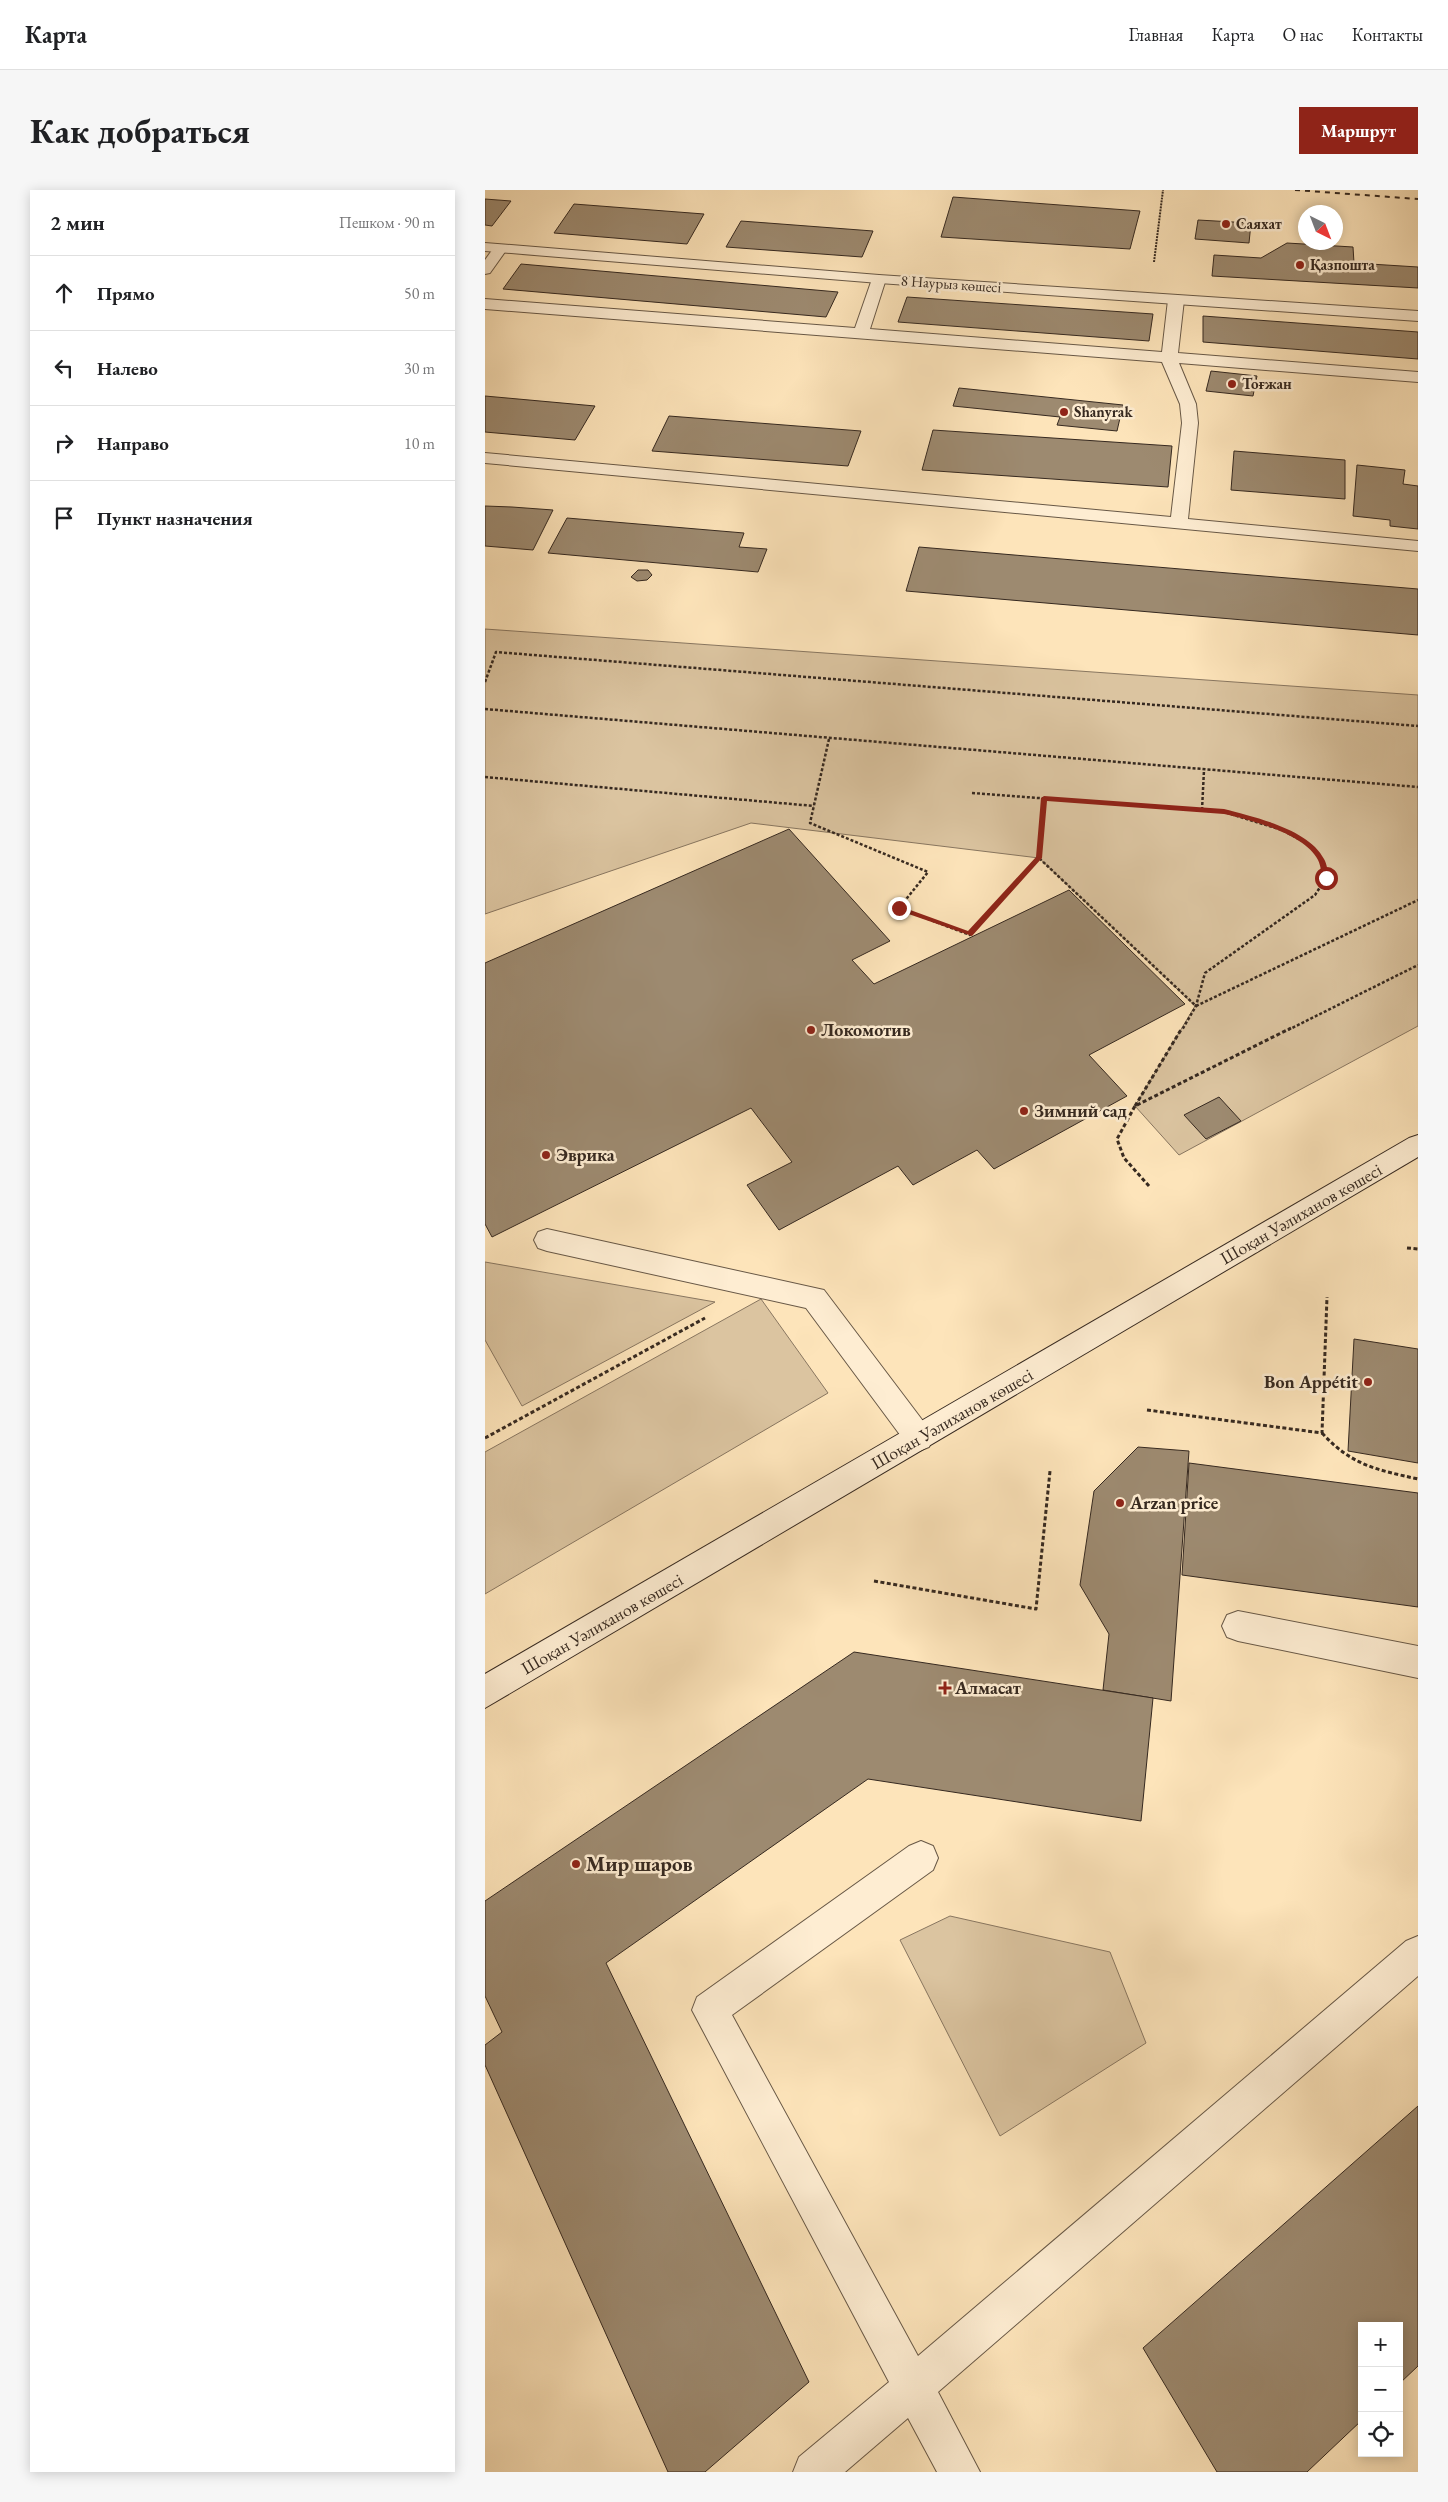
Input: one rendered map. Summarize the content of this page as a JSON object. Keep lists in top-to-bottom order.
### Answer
{
  "streets": {
    "street": ["8 Наурыз көшесі", "Шоқан Уәлиханов көшесі"]
  },
  "places": {
    "other": [
      "Саяхат",
      "Қазпошта",
      "Тоғжан",
      "Shanyrak",
      "Локомотив",
      "Зимний сад",
      "Эврика",
      "Bon Appétit",
      "Arzan price",
      "Мир шаров"
    ],
    "health": ["Алмасат"]
  },
  "north": "bottom right",
  "page": {
    "header": "Карта",
    "nav": [
      "Главная",
      "Карта",
      "О нас",
      "Контакты"
    ],
    "buttons": "Маршрут",
    "title": "Как добраться",
    "heading": ["2 мин", "Пешком · 90 m"],
    "list": [
      ["Прямо", "50 m"],
      ["Налево", "30 m"],
      ["Направо", "10 m"],
      "Пункт назначения"
    ],
    "map_buttons": ["+", "−"]
  }
}
